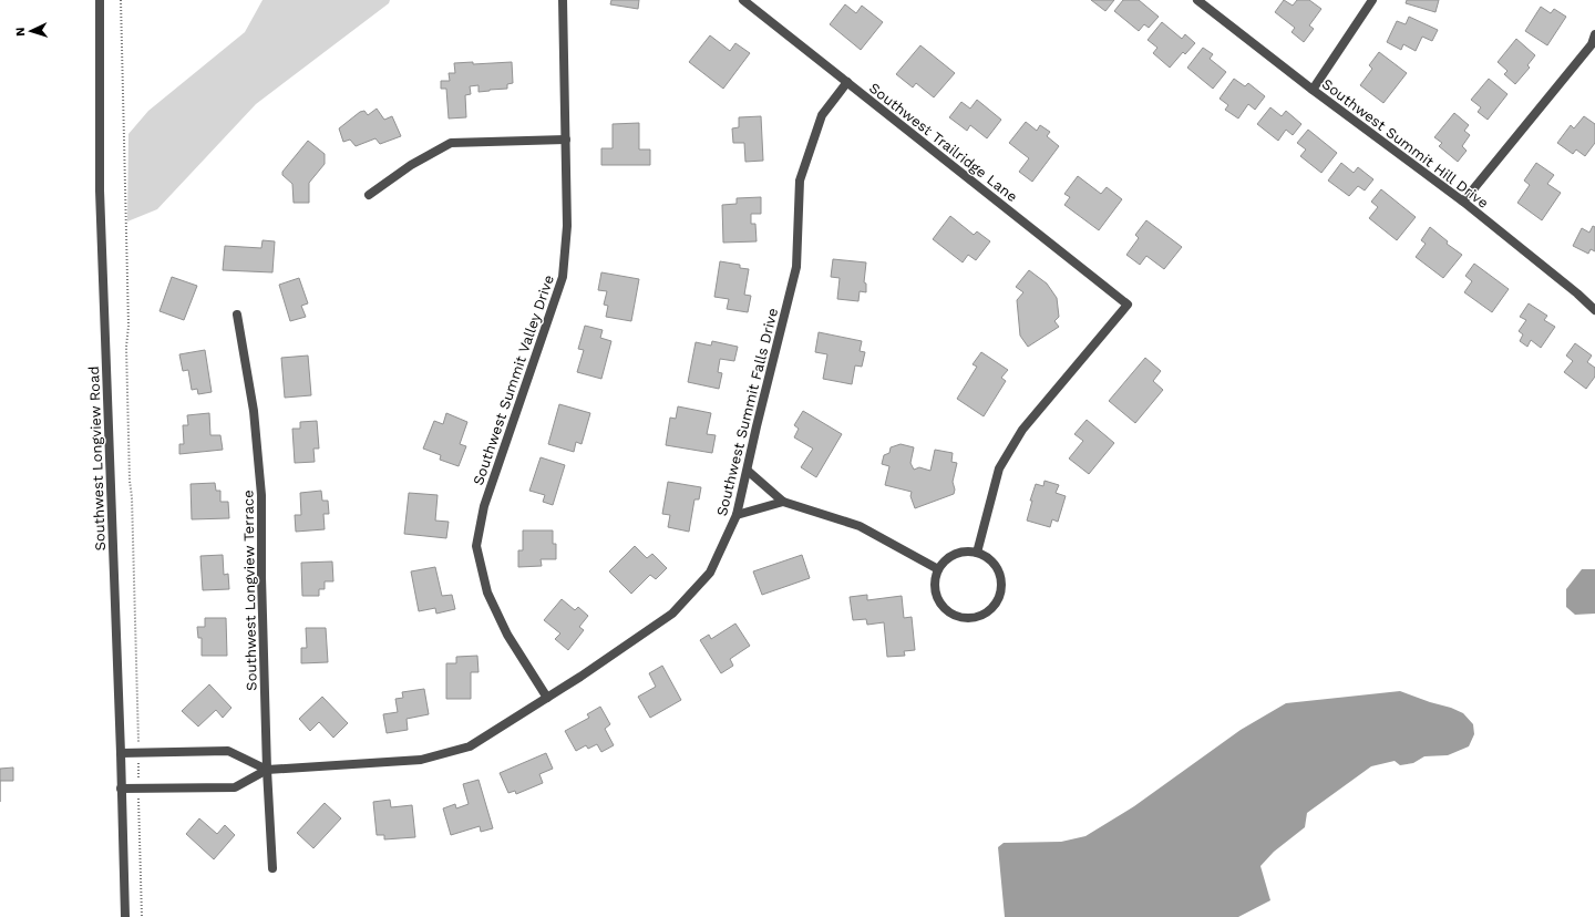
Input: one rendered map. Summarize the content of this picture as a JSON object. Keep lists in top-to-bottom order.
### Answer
{
  "streets": {
    "street": [
      "Southwest Trailridge Lane",
      "Southwest Summit Hill Drive",
      "Southwest Summit Valley Drive",
      "Southwest Summit Falls Drive",
      "Southwest Longview Road",
      "Southwest Longview Terrace"
    ]
  },
  "crossings": [
    ["Southwest Trailridge Lane", "Southwest Summit Falls Drive"],
    ["Southwest Summit Valley Drive", "Southwest Summit Falls Drive"],
    ["Southwest Summit Falls Drive", "Southwest Longview Road"],
    ["Southwest Summit Falls Drive", "Southwest Longview Terrace"]
  ],
  "north": "left"
}
